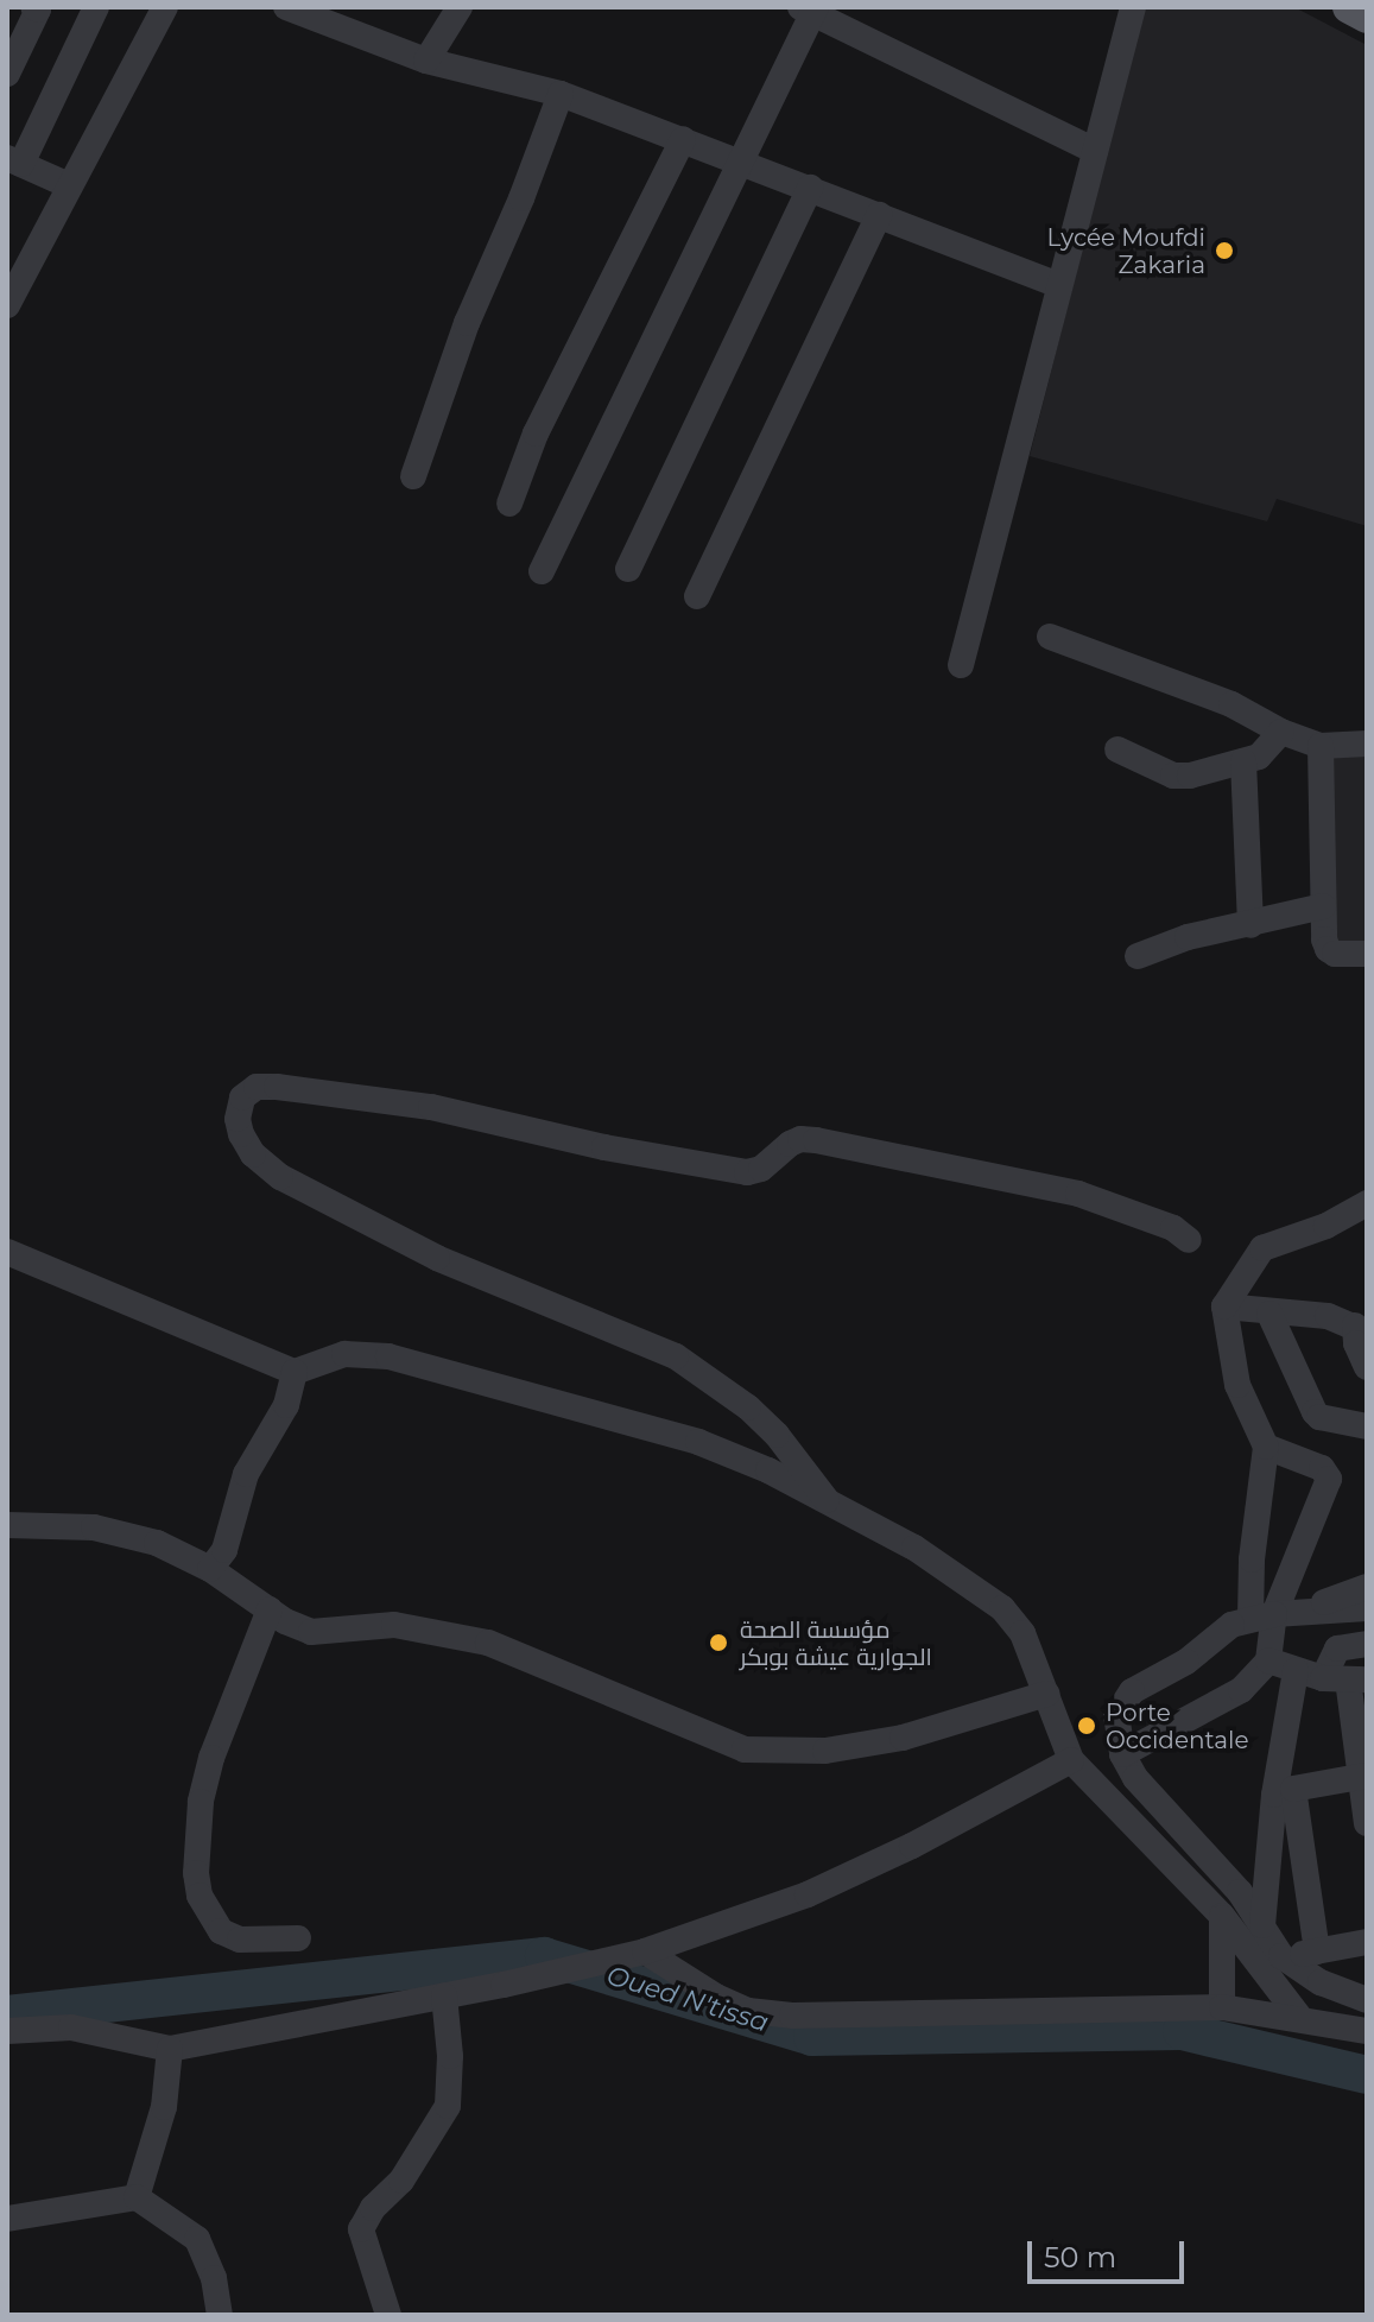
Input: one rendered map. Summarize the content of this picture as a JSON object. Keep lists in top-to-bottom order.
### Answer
{
  "water": ["Oued N'tissa"],
  "places": ["Lycée Moufdi Zakaria", "مؤسسة الصحة الجوارية عيشة بوبكر", "Porte Occidentale"],
  "scale_bar": "50 m"
}
